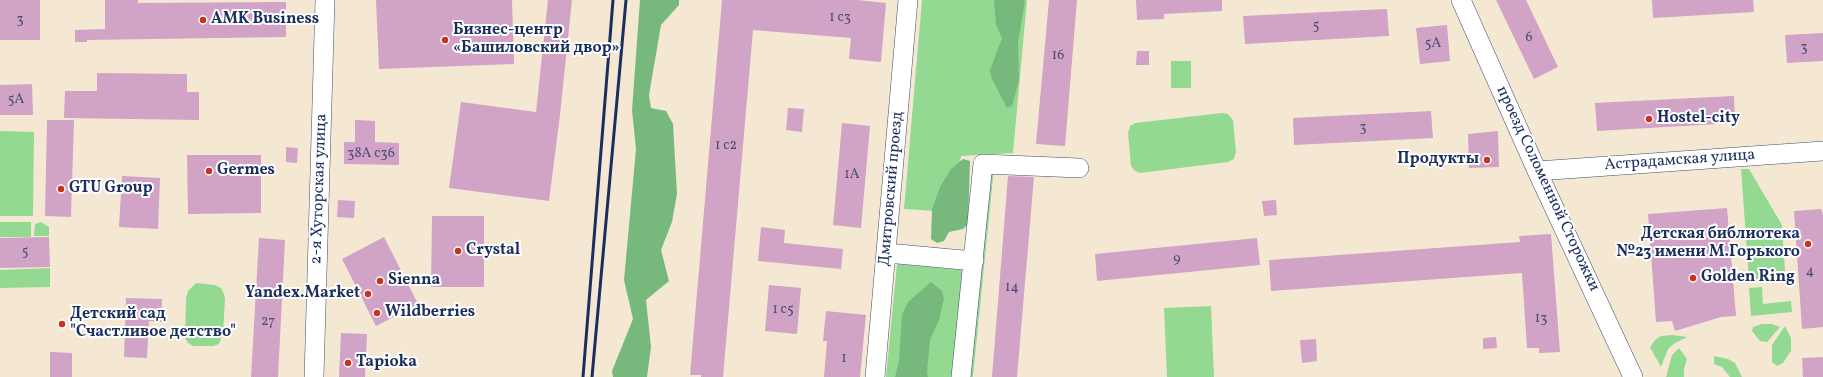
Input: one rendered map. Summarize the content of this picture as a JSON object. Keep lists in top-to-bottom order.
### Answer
{
  "streets": {
    "street": [
      "Астрадамская улица",
      "2-я Хуторская улица",
      "Дмитровский проезд",
      "проезд Соломенной Сторожки"
    ]
  },
  "crossings": [
    ["Астрадамская улица", "проезд Соломенной Сторожки"]
  ],
  "places": [
    "AMK Business",
    "Бизнес-центр «Башиловский двор»",
    "Hostel-city",
    "Продукты",
    "Germes",
    "GTU Group",
    "Детская библиотека №23 имени М.Горького",
    "Crystal",
    "Golden Ring",
    "Sienna",
    "Yandex.Market",
    "Wildberries",
    "Детский сад \"Счастливое детство\"",
    "Tapioka"
  ],
  "house_numbers": [
    "1 с3",
    "3",
    "5",
    "6",
    "5А",
    "3",
    "16",
    "5А",
    "3",
    "1 с2",
    "38А с36",
    "1А",
    "5",
    "9",
    "4",
    "14",
    "1 с5",
    "13",
    "27",
    "1"
  ]
}
